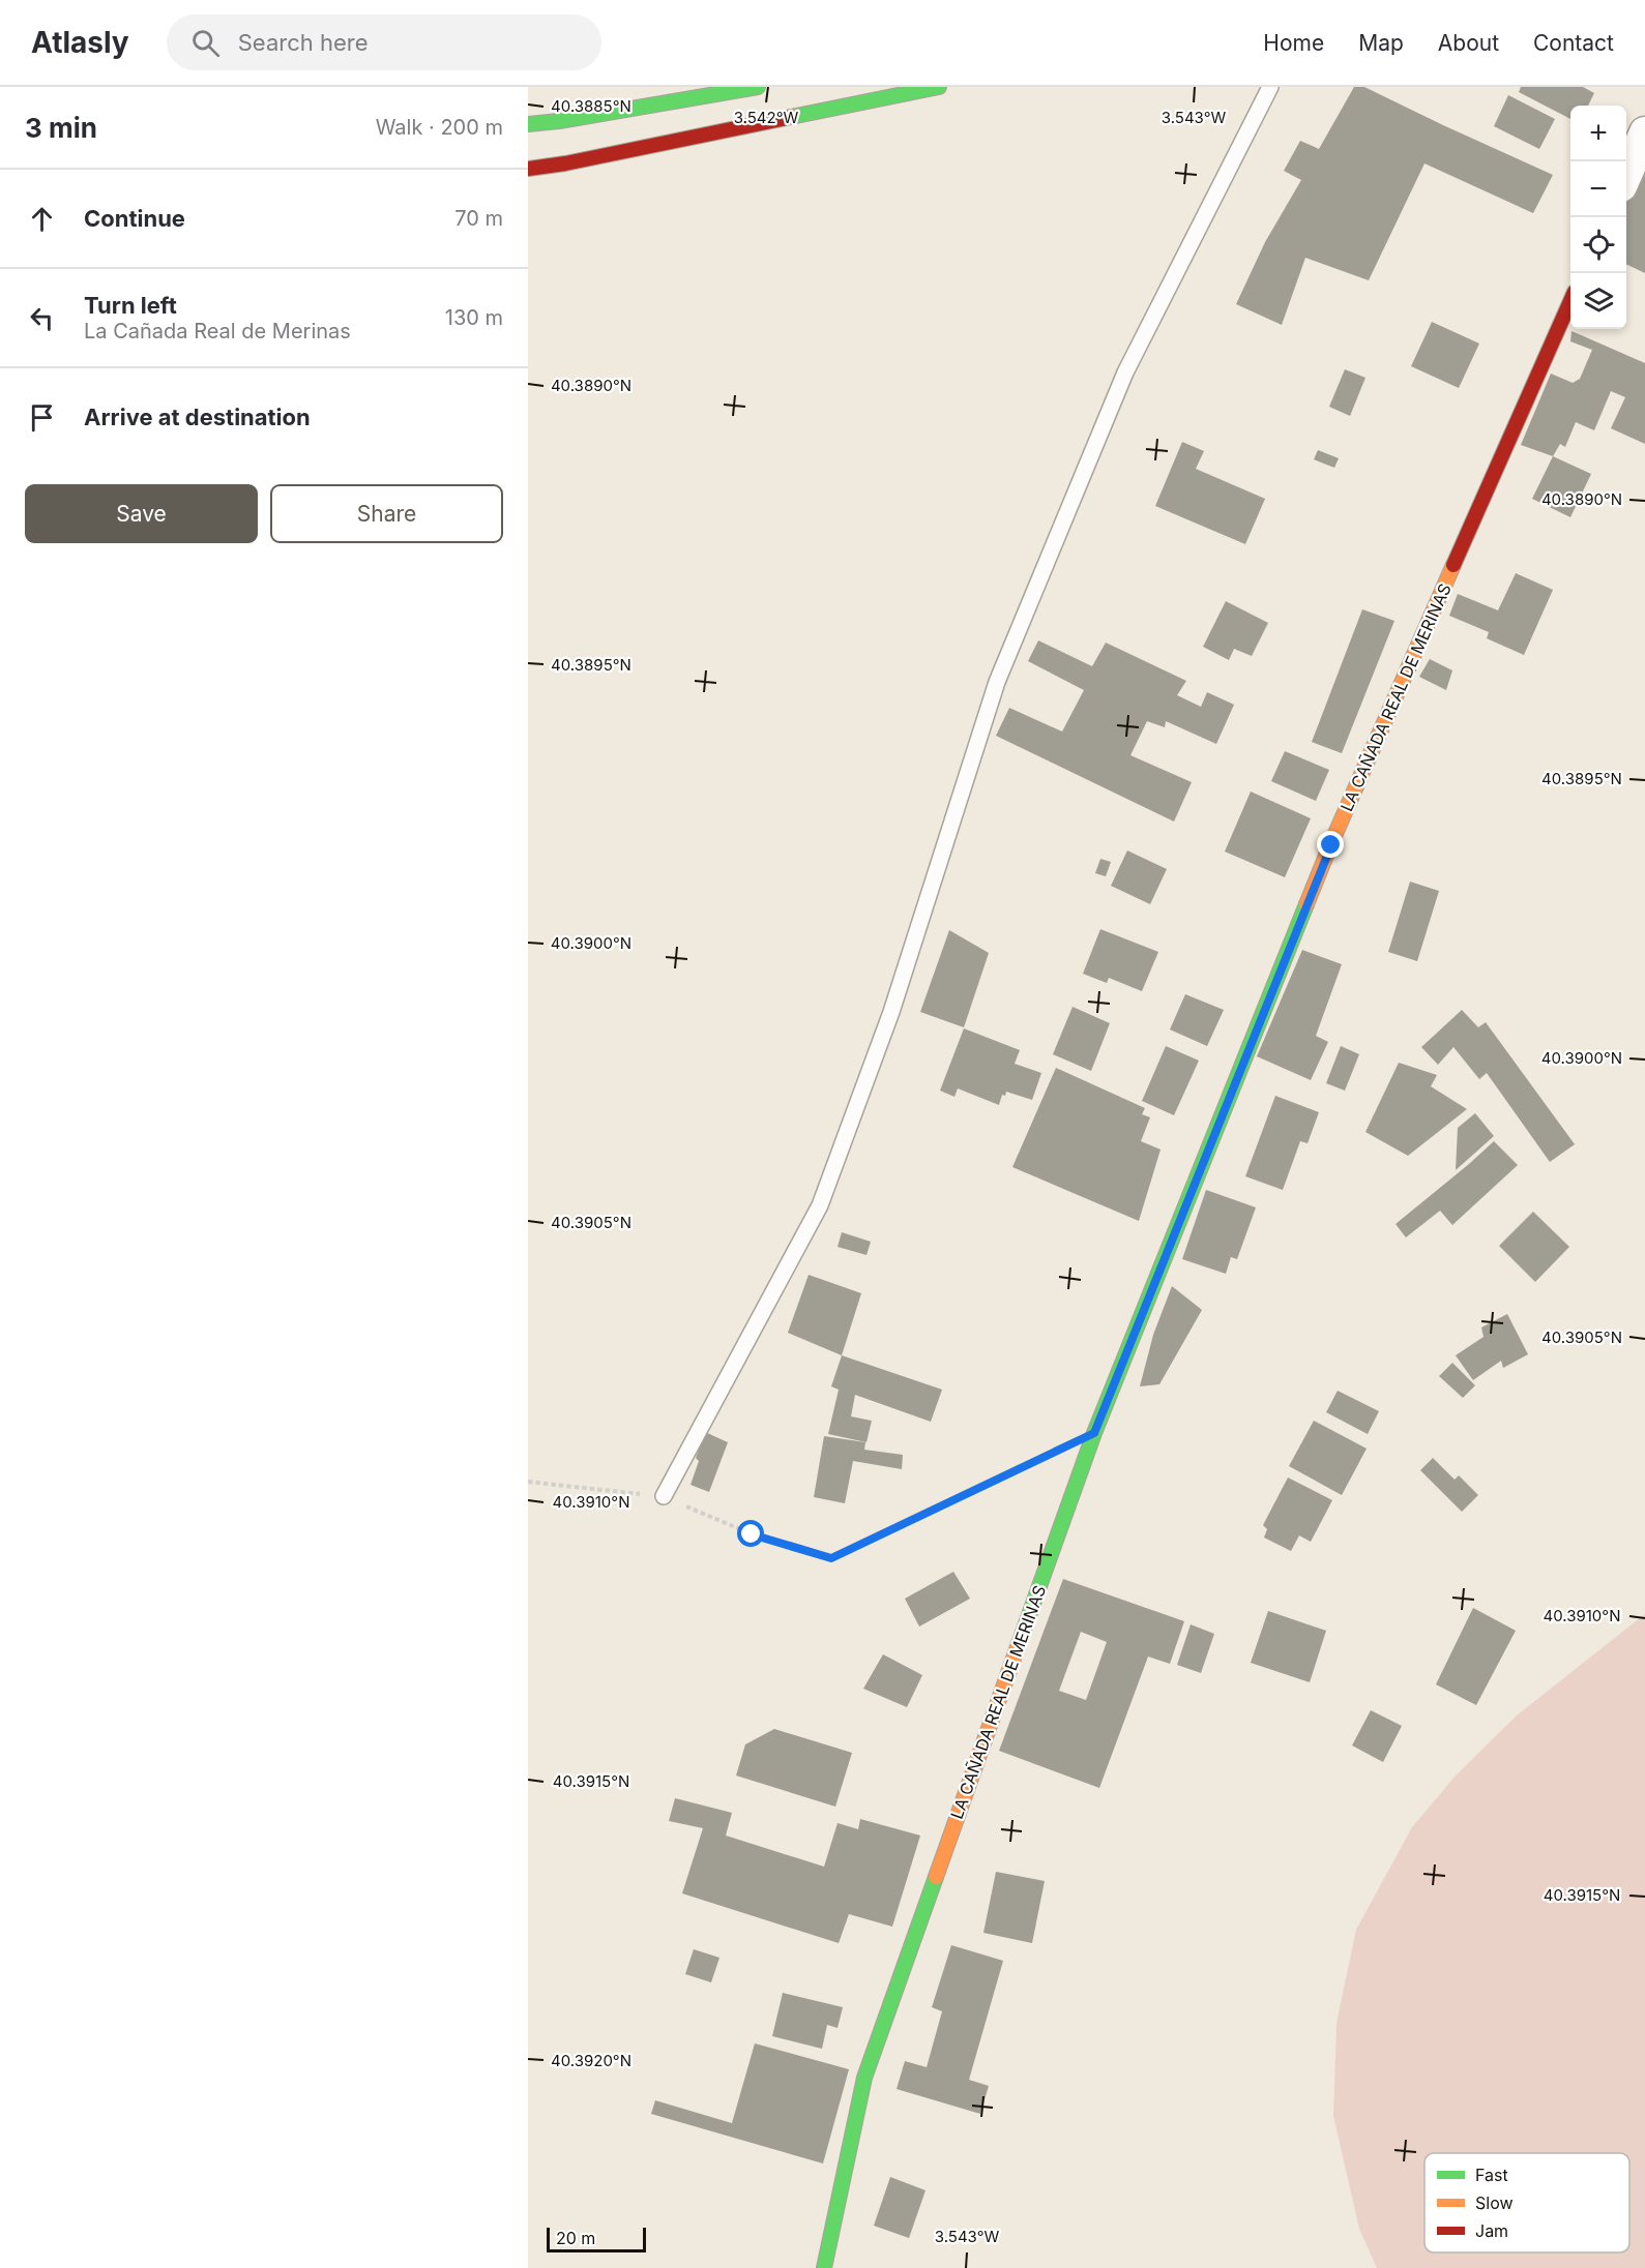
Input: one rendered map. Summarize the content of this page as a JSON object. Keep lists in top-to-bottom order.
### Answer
{
  "streets": {
    "main road": ["LA CAÑADA REAL DE MERINAS"]
  },
  "legend": ["Fast", "Slow", "Jam"],
  "scale_bar": "20 m",
  "page": {
    "header": "Atlasly",
    "search": "Search here",
    "nav": [
      "Home",
      "Map",
      "About",
      "Contact"
    ],
    "heading": ["3 min", "Walk · 200 m"],
    "map_buttons": ["+", "−"],
    "list": [
      ["Continue", "70 m"],
      ["Turn left", "La Cañada Real de Merinas", "130 m"],
      "Arrive at destination"
    ],
    "buttons": ["Save", "Share"],
    "scale": "20 m"
  },
  "coordinates": [
    "40.3885°N",
    "3.542°W",
    "3.543°W",
    "40.3890°N",
    "40.3895°N",
    "40.3900°N",
    "40.3905°N",
    "40.3910°N",
    "40.3915°N",
    "40.3920°N"
  ]
}
